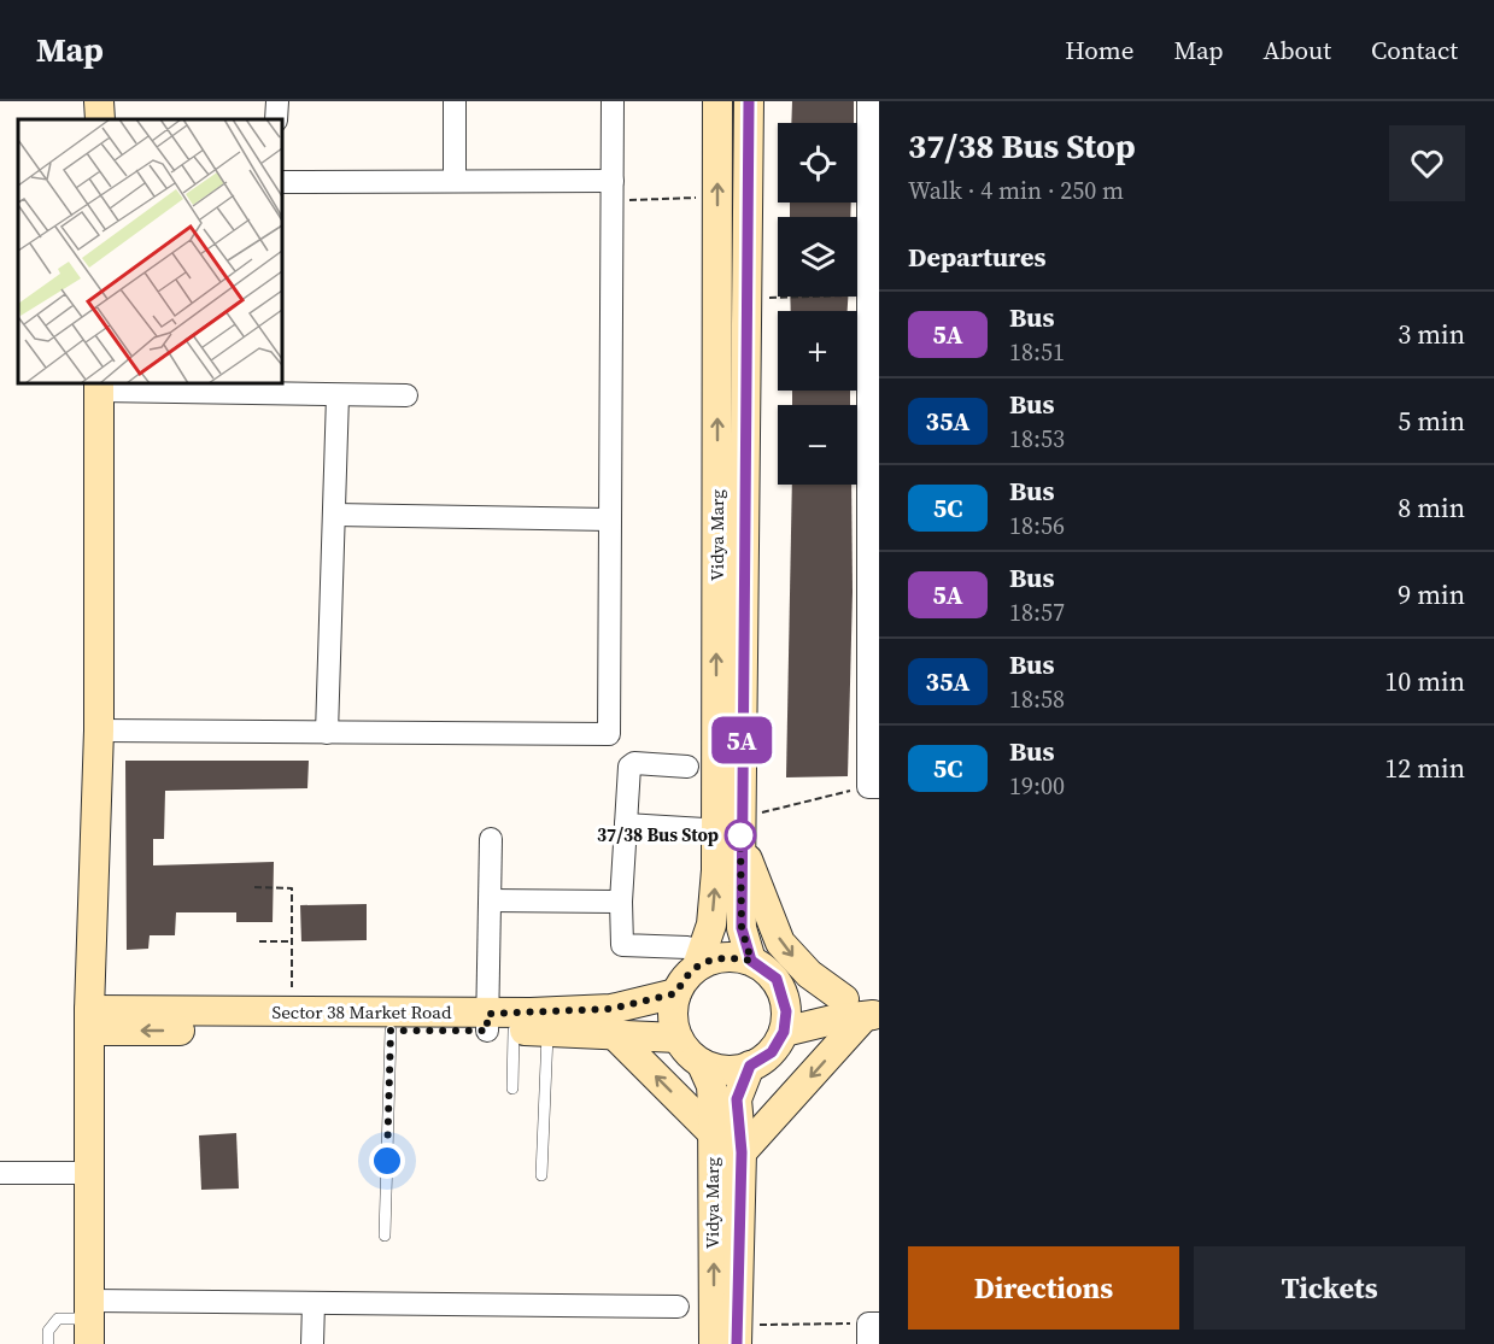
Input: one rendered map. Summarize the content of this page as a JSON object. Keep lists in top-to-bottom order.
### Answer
{
  "streets": {
    "main road": ["Vidya Marg", "Sector 38 Market Road"]
  },
  "crossings": [
    ["Vidya Marg", "Sector 38 Market Road"]
  ],
  "places": ["37/38 Bus Stop"],
  "lines": ["bus line 5A"],
  "page": {
    "header": "Map",
    "nav": [
      "Home",
      "Map",
      "About",
      "Contact"
    ],
    "on_map": "5A",
    "heading": [
      ["37/38 Bus Stop", "Walk · 4 min · 250 m"],
      "Departures"
    ],
    "map_buttons": ["+", "−"],
    "list": [
      {
        "mark": "5A",
        "name": "Bus",
        "note": "18:51",
        "value": "3 min"
      },
      {
        "mark": "35A",
        "name": "Bus",
        "note": "18:53",
        "value": "5 min"
      },
      {
        "mark": "5C",
        "name": "Bus",
        "note": "18:56",
        "value": "8 min"
      },
      {
        "mark": "5A",
        "name": "Bus",
        "note": "18:57",
        "value": "9 min"
      },
      {
        "mark": "35A",
        "name": "Bus",
        "note": "18:58",
        "value": "10 min"
      },
      {
        "mark": "5C",
        "name": "Bus",
        "note": "19:00",
        "value": "12 min"
      }
    ],
    "buttons": ["Directions", "Tickets"]
  }
}
